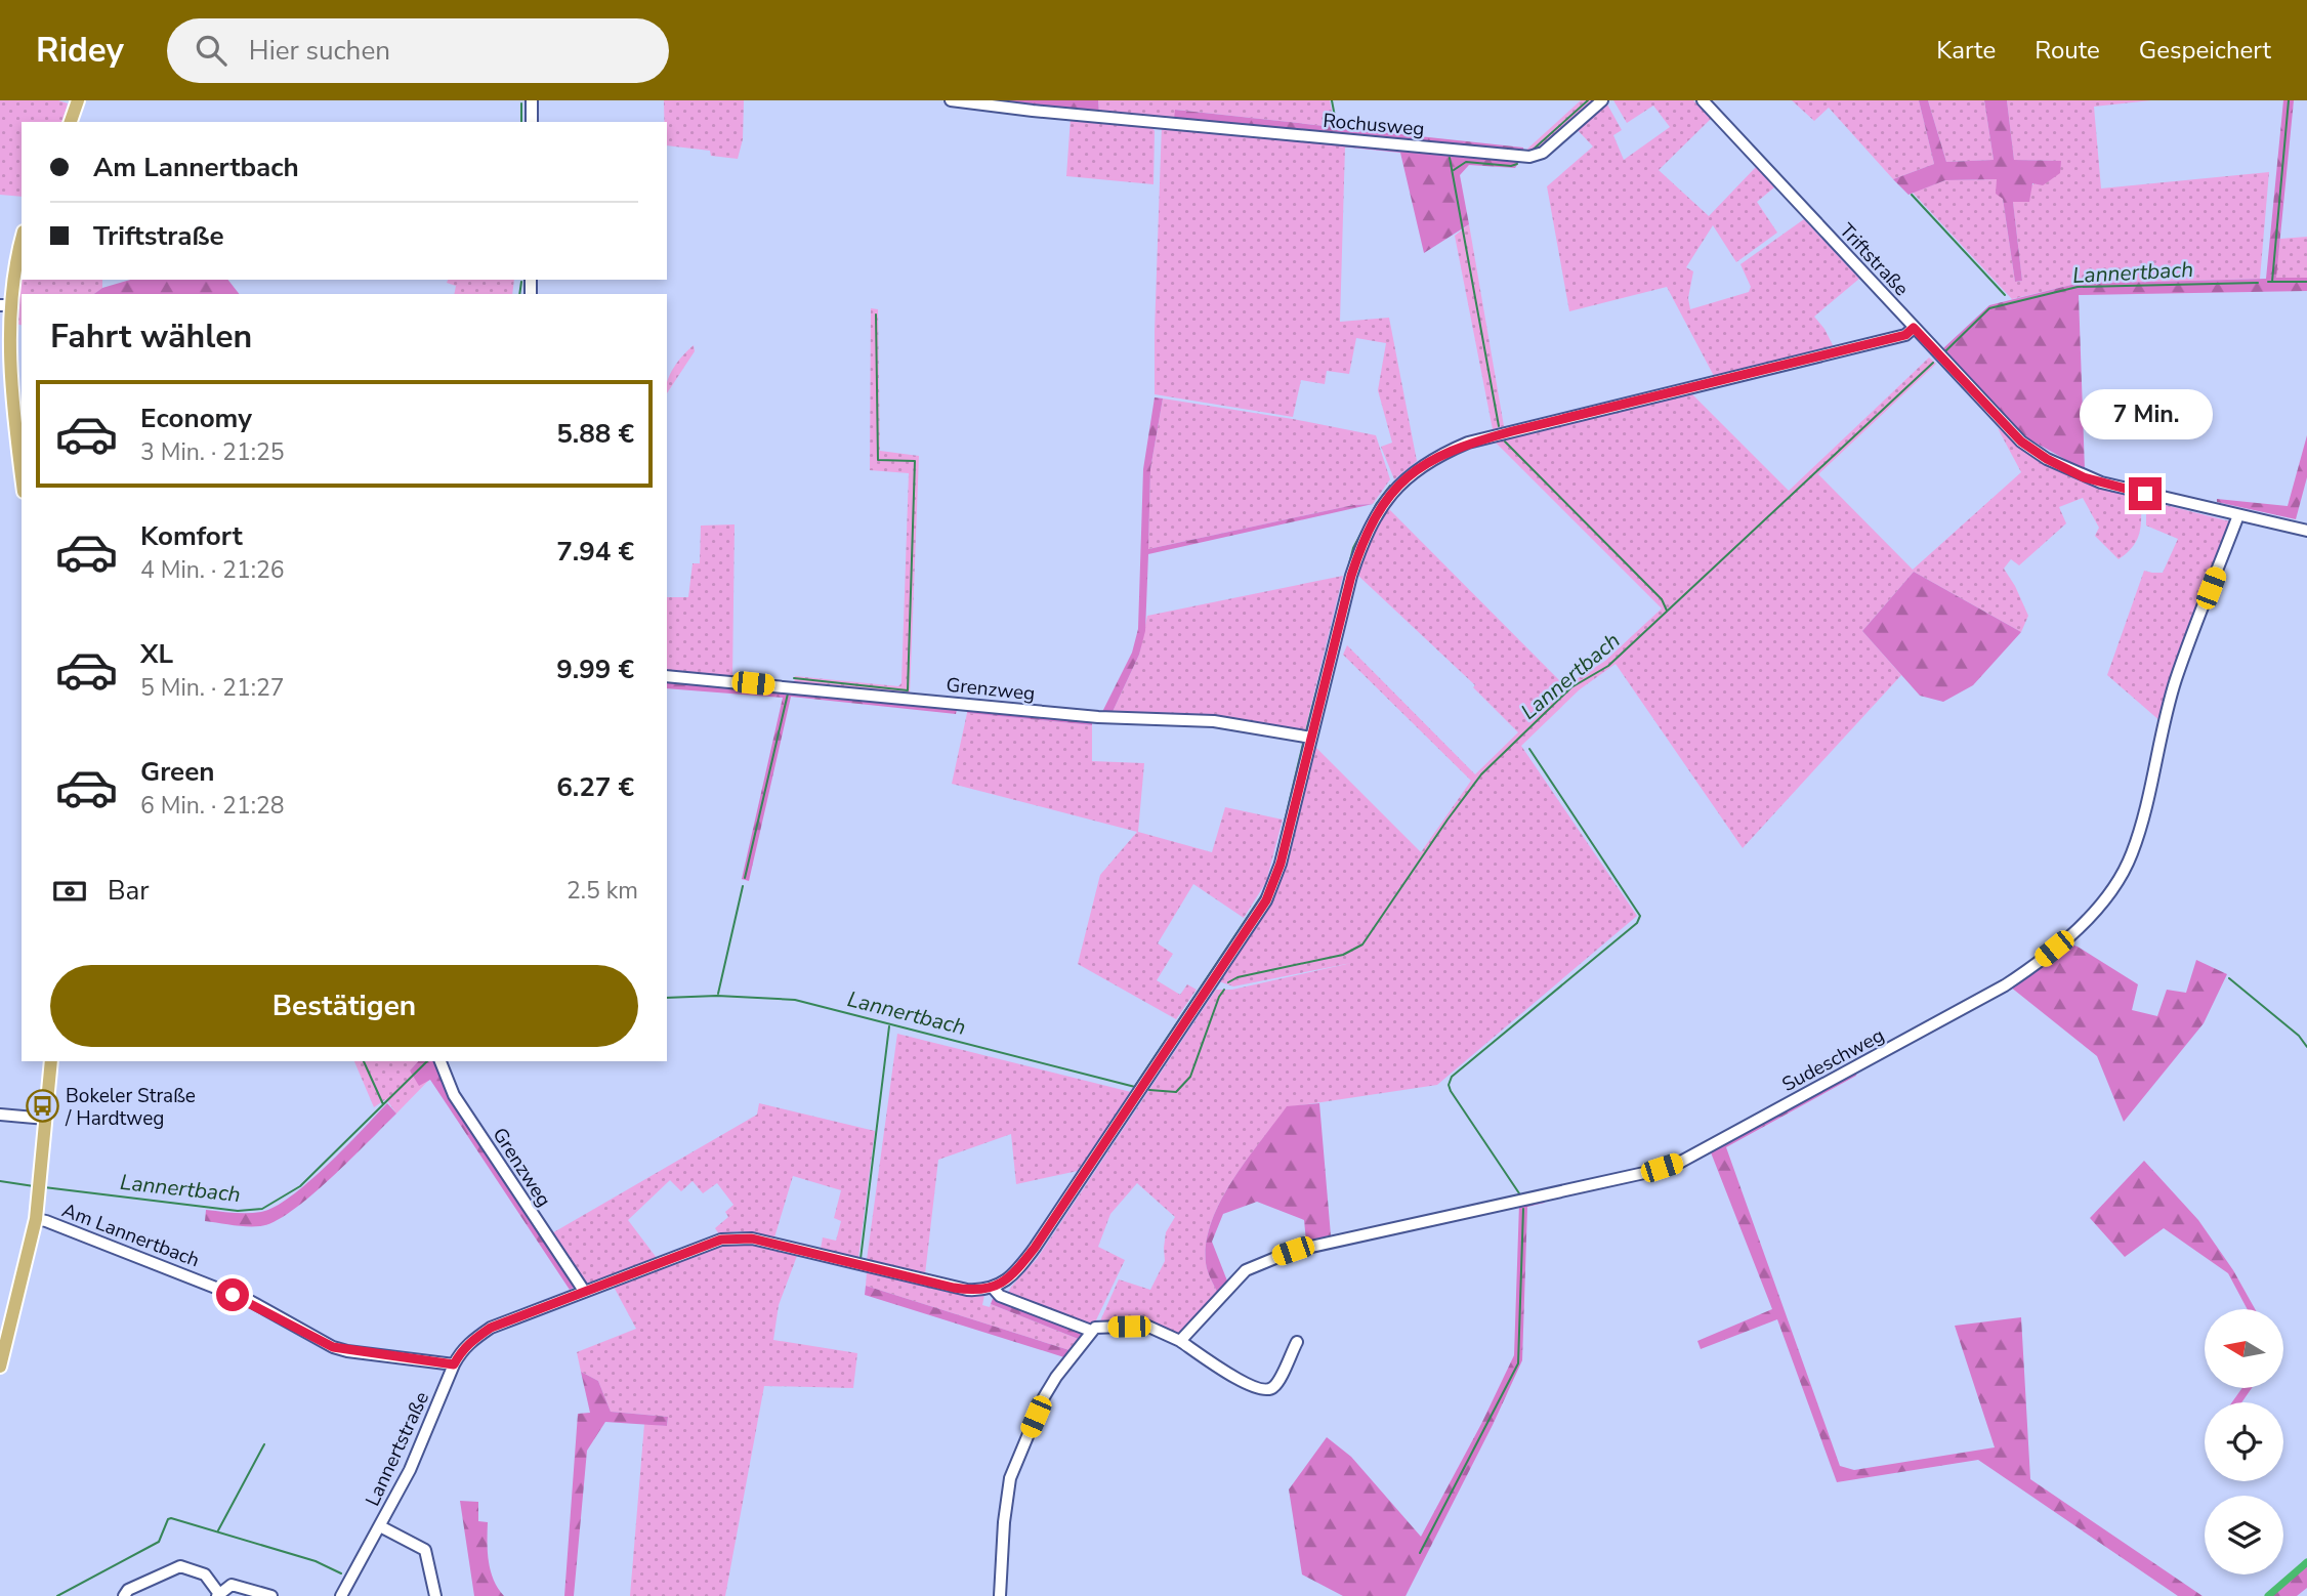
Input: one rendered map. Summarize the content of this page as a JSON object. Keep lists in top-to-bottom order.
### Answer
{
  "streets": {
    "street": [
      "Rochusweg",
      "Triftstraße",
      "Grenzweg",
      "Sudeschweg",
      "Am Lannertbach",
      "Lannertstraße"
    ]
  },
  "crossings": [
    ["Triftstraße", "Sudeschweg"],
    ["Grenzweg", "Lannertstraße"],
    ["Am Lannertbach", "Lannertstraße"]
  ],
  "water": ["Lannertbach"],
  "places": {
    "bus stop": ["Bokeler Straße / Hardtweg"]
  },
  "north": "left",
  "page": {
    "header": "Ridey",
    "search": "Hier suchen",
    "nav": ["Karte", "Route", "Gespeichert"],
    "banner": ["Am Lannertbach", "Triftstraße"],
    "heading": "Fahrt wählen",
    "list": [
      {
        "name": "Economy",
        "note": "3 Min. · 21:25",
        "value": "5.88 €"
      },
      {
        "name": "Komfort",
        "note": "4 Min. · 21:26",
        "value": "7.94 €"
      },
      {
        "name": "XL",
        "note": "5 Min. · 21:27",
        "value": "9.99 €"
      },
      {
        "name": "Green",
        "note": "6 Min. · 21:28",
        "value": "6.27 €"
      }
    ],
    "bubble": "7 Min.",
    "pay": ["Bar", "2.5 km"],
    "buttons": "Bestätigen"
  }
}
